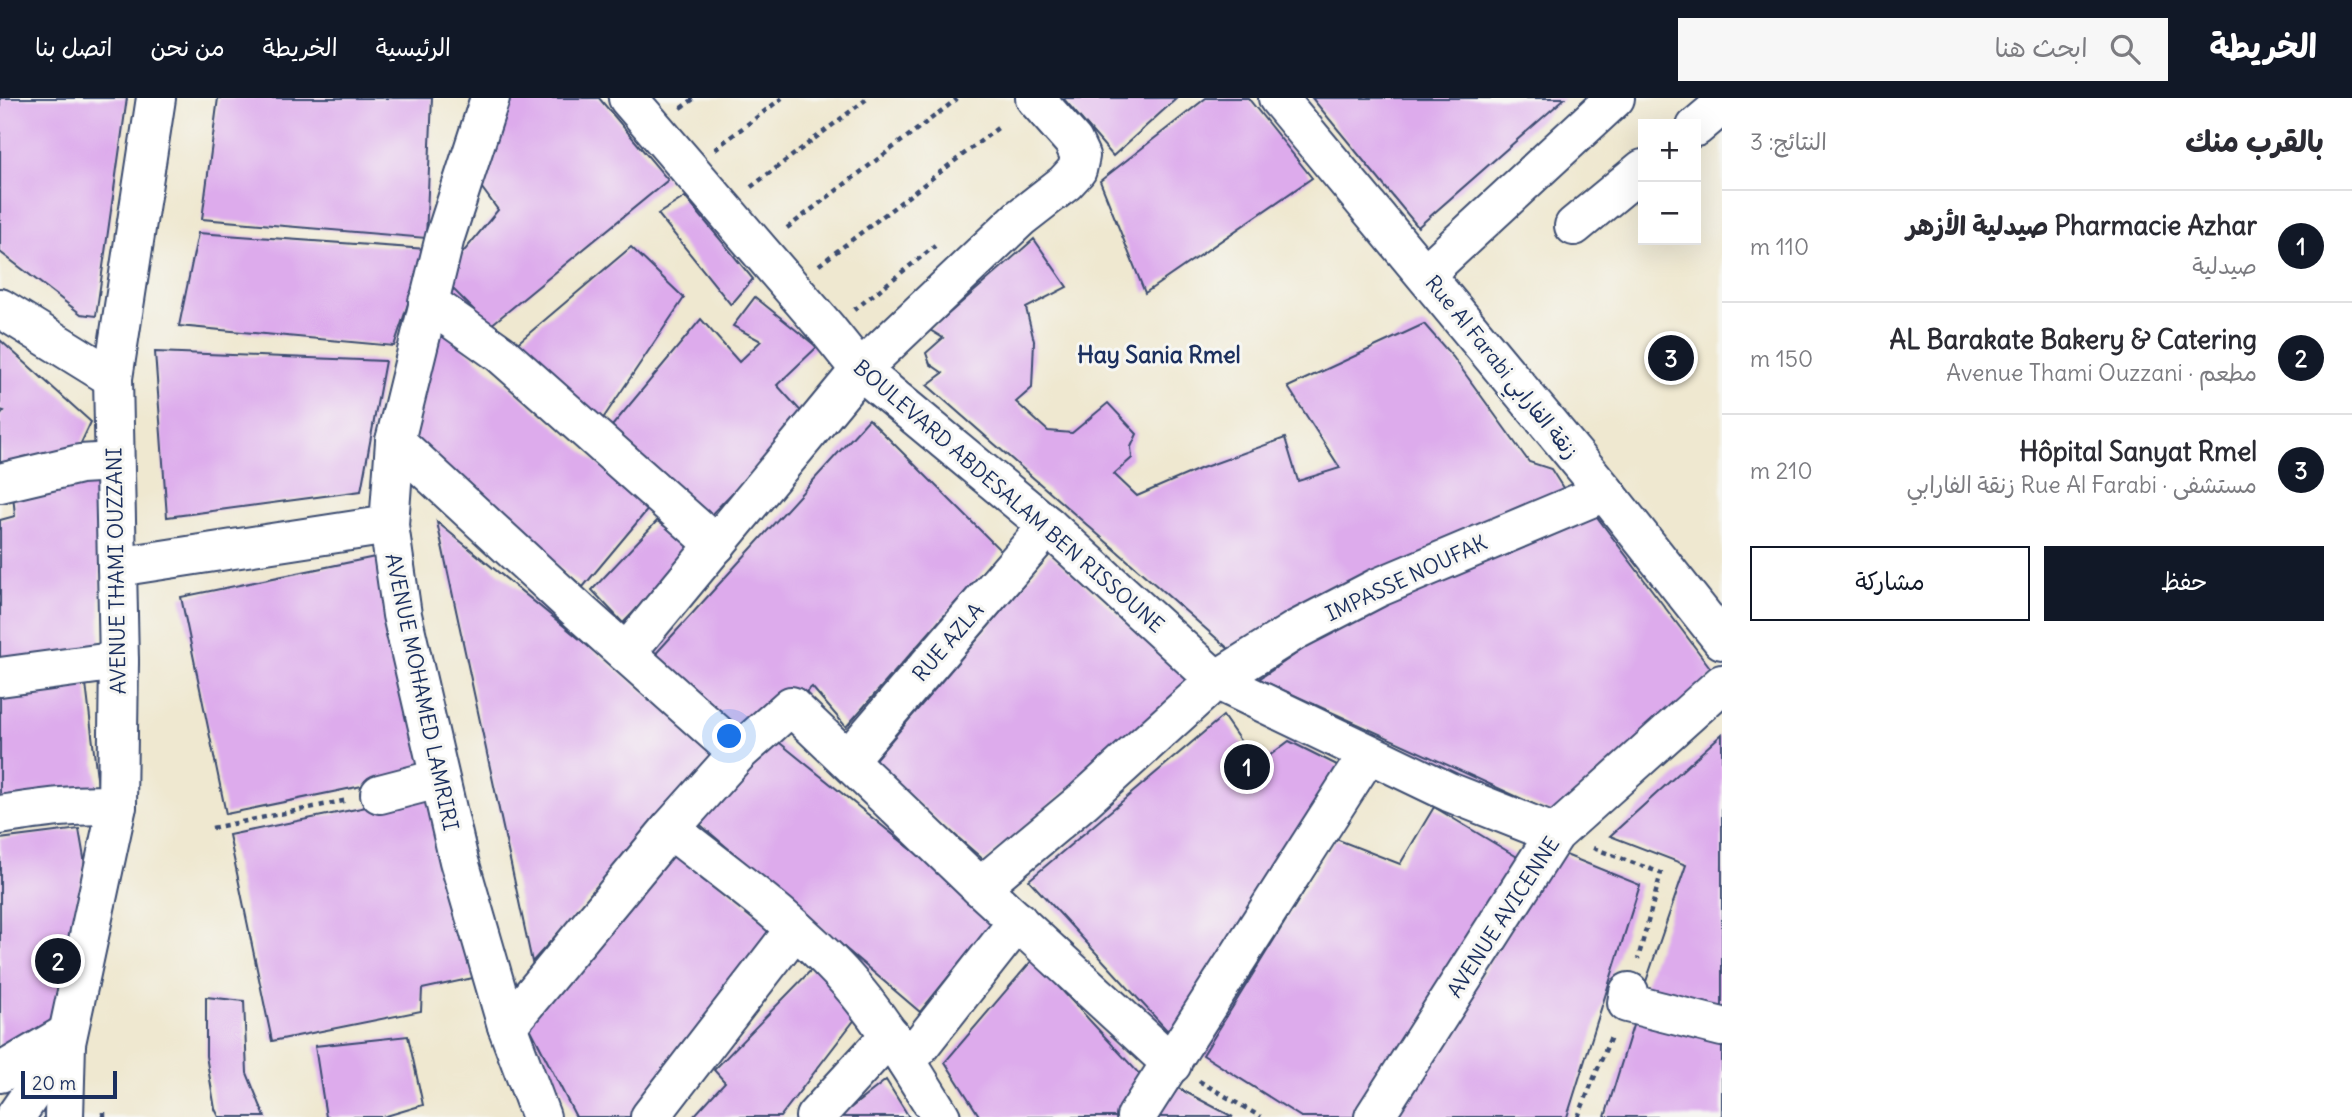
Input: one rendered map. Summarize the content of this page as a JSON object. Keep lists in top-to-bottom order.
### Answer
{
  "streets": {
    "street": [
      "Rue Al Farabi زنقة الفارابي",
      "BOULEVARD ABDESALAM BEN RISSOUNE",
      "AVENUE THAMI OUZZANI",
      "IMPASSE NOUFAK",
      "RUE AZLA",
      "AVENUE MOHAMED LAMRIRI",
      "AVENUE AVICENNE"
    ]
  },
  "crossings": [
    ["Rue Al Farabi زنقة الفارابي", "IMPASSE NOUFAK"],
    ["BOULEVARD ABDESALAM BEN RISSOUNE", "IMPASSE NOUFAK"],
    ["BOULEVARD ABDESALAM BEN RISSOUNE", "RUE AZLA"],
    ["BOULEVARD ABDESALAM BEN RISSOUNE", "AVENUE AVICENNE"]
  ],
  "districts": ["Hay Sania Rmel"],
  "scale_bar": "20 m",
  "page": {
    "header": "الخريطة",
    "search": "ابحث هنا",
    "nav": [
      "الرئيسية",
      "الخريطة",
      "من نحن",
      "اتصل بنا"
    ],
    "heading": ["بالقرب منك", "النتائج: 3"],
    "map_buttons": ["+", "−"],
    "list": [
      {
        "mark": "1",
        "name": "Pharmacie Azhar صيدلية الأزهر",
        "note": "صيدلية",
        "value": "110 m"
      },
      {
        "mark": "2",
        "name": "AL Barakate Bakery & Catering",
        "note": "مطعم · Avenue Thami Ouzzani",
        "value": "150 m"
      },
      {
        "mark": "3",
        "name": "Hôpital Sanyat Rmel",
        "note": "مستشفى · Rue Al Farabi زنقة الفارابي",
        "value": "210 m"
      }
    ],
    "pins": ["3", "1", "2"],
    "buttons": ["حفظ", "مشاركة"],
    "scale": "20 m"
  }
}
